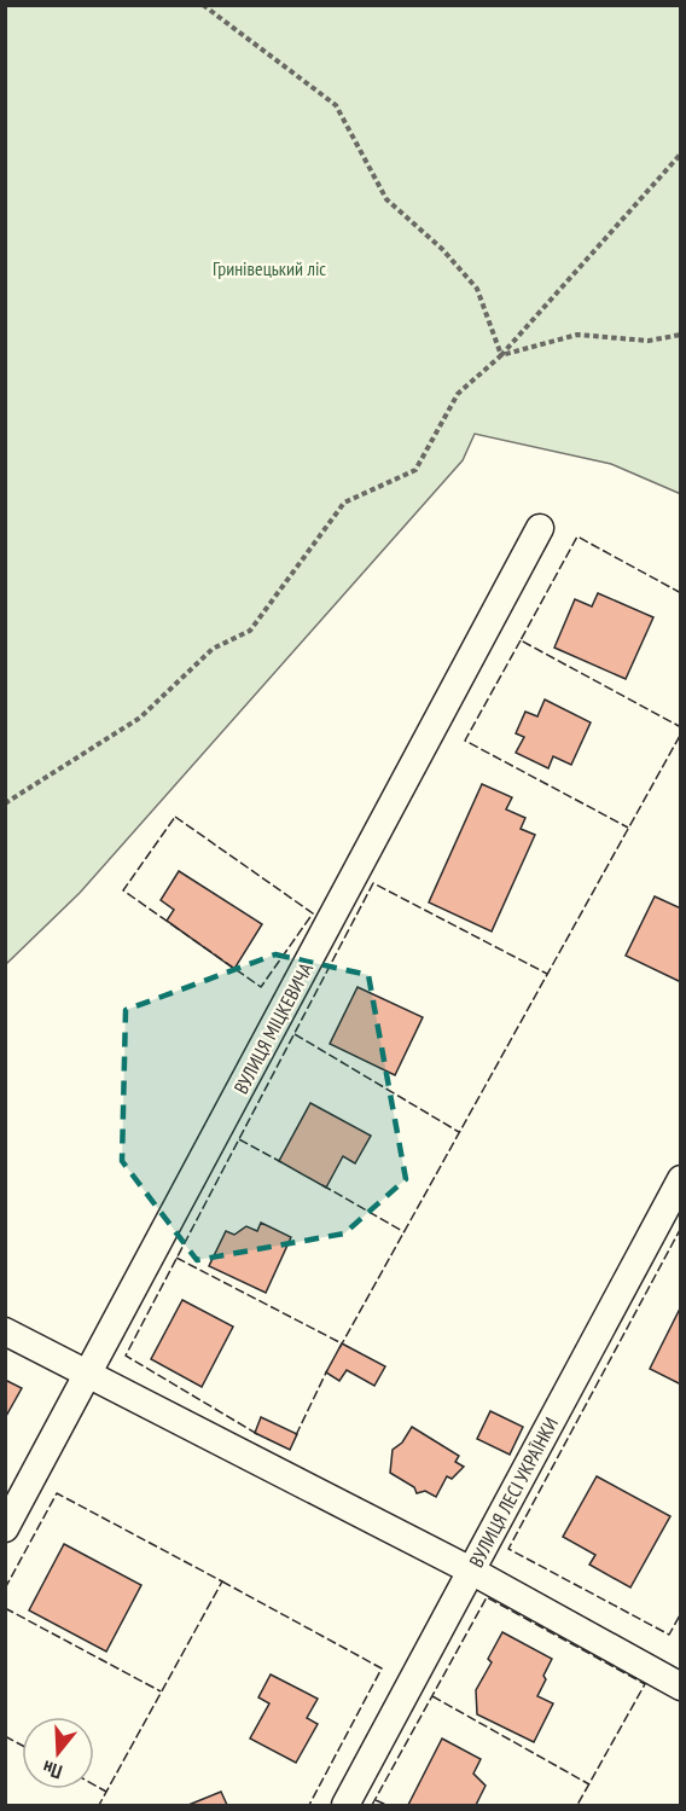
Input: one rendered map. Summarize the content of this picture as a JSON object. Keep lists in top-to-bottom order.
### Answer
{
  "streets": {
    "street": ["ВУЛИЦЯ МІЦКЕВИЧА", "ВУЛИЦЯ ЛЕСІ УКРАЇНКИ"]
  },
  "parks": ["Гринівецький ліс"],
  "north": "bottom"
}
